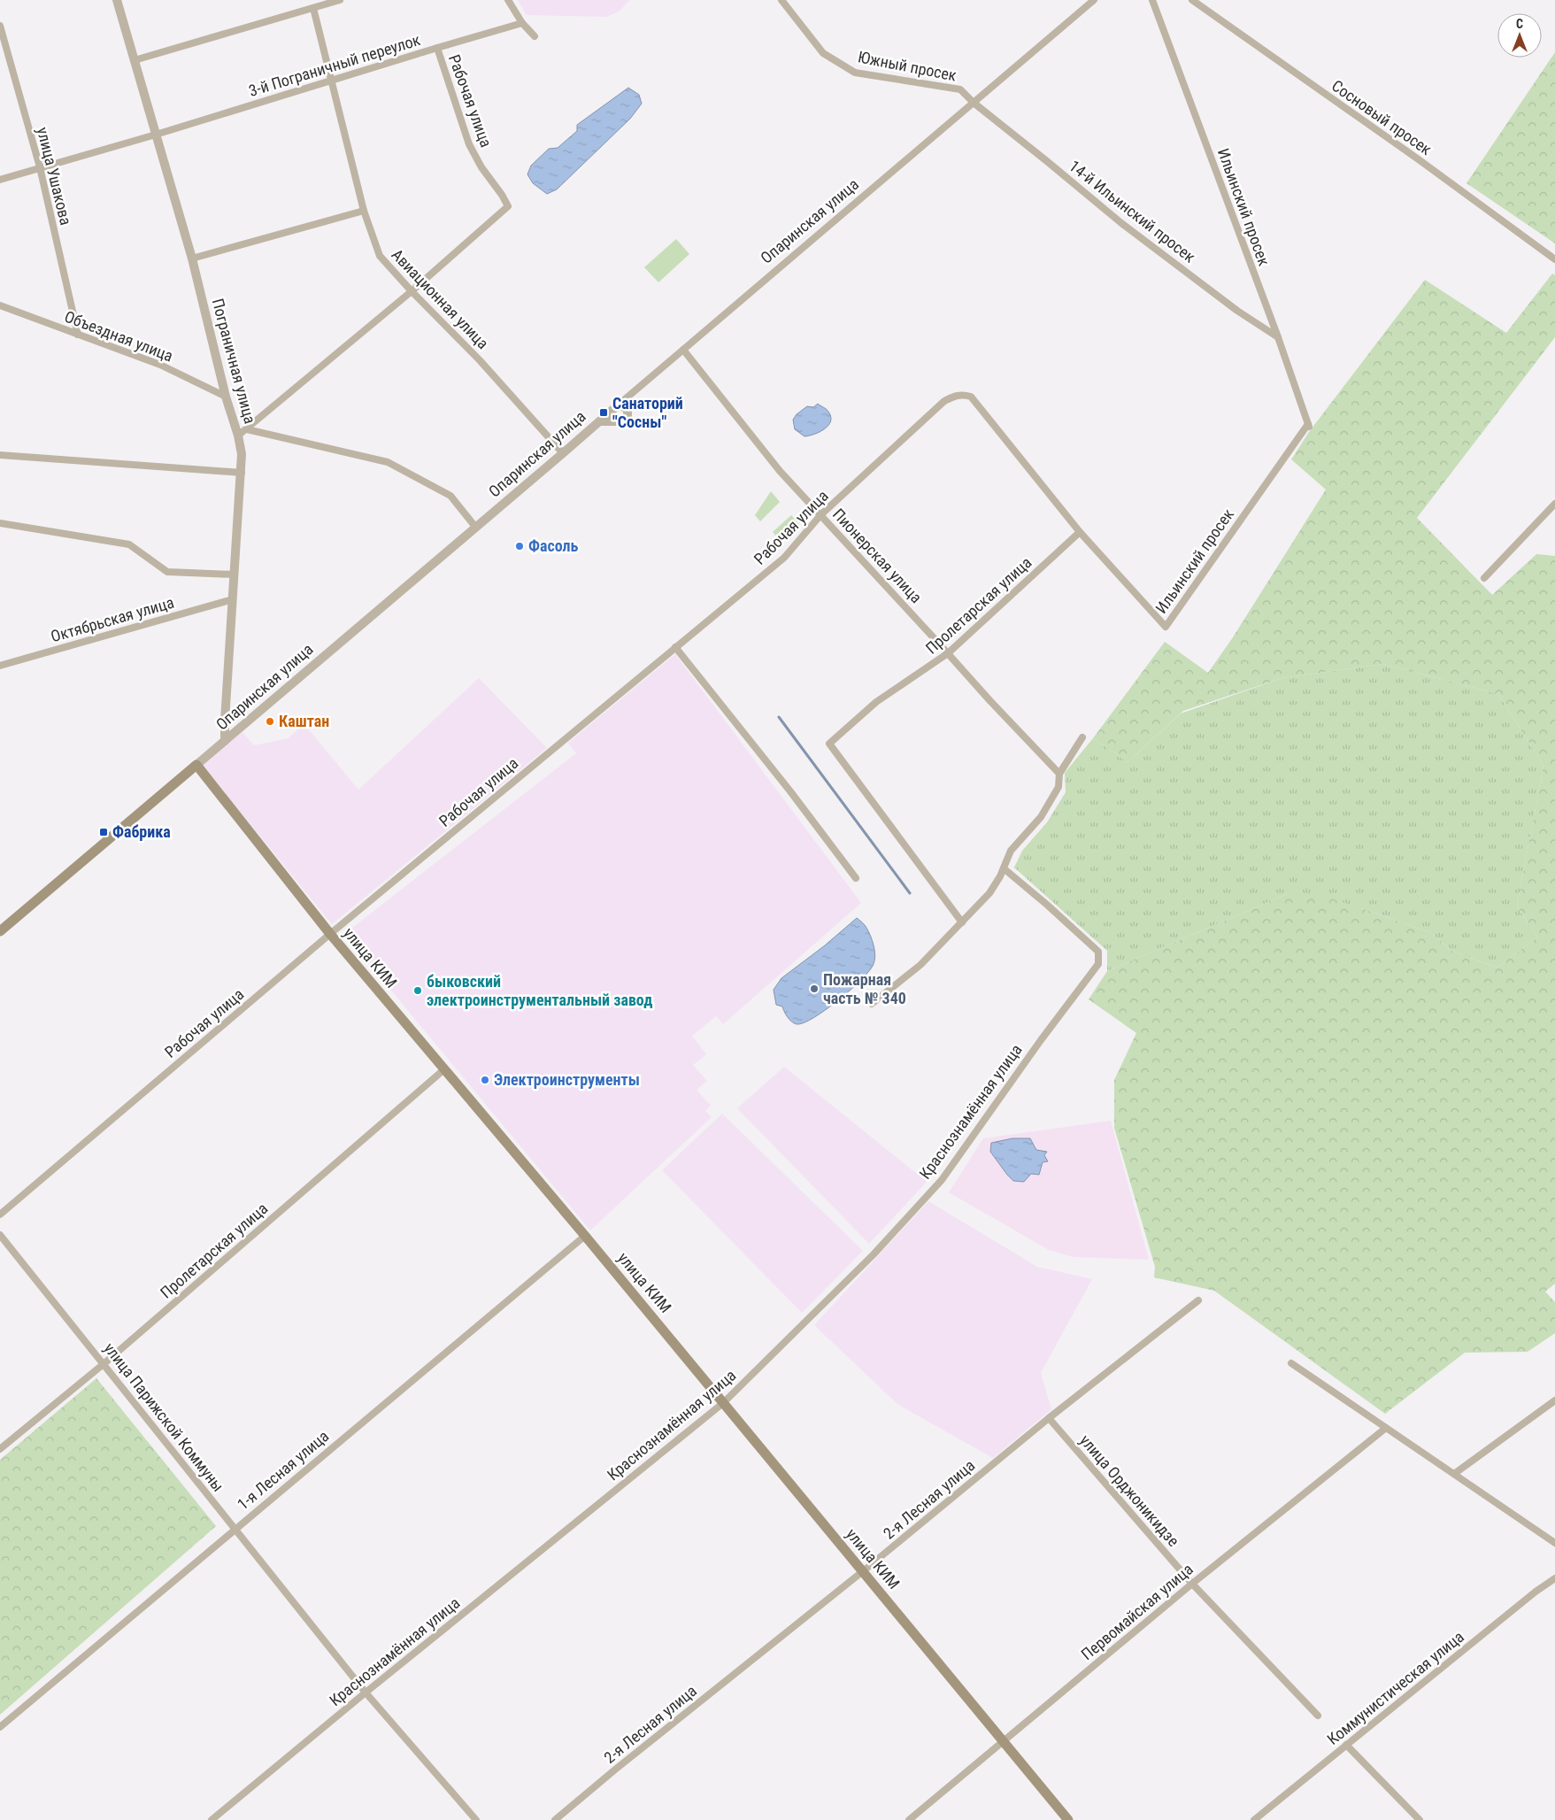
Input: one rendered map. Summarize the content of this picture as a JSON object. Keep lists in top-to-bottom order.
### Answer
{
  "streets": {
    "main road": ["Опаринская улица", "улица КИМ"],
    "street": [
      "3-й Пограничный переулок",
      "Южный просек",
      "Рабочая улица",
      "Сосновый просек",
      "улица Ушакова",
      "Ильинский просек",
      "14-й Ильинский просек",
      "Авиационная улица",
      "Объездная улица",
      "Пограничная улица",
      "Пионерская улица",
      "Пролетарская улица",
      "Октябрьская улица",
      "Краснознамённая улица",
      "улица Парижской Коммуны",
      "1-я Лесная улица",
      "улица Орджоникидзе",
      "2-я Лесная улица",
      "Первомайская улица",
      "Коммунистическая улица"
    ]
  },
  "crossings": [
    ["3-й Пограничный переулок", "Рабочая улица"],
    ["3-й Пограничный переулок", "улица Ушакова"],
    ["3-й Пограничный переулок", "Авиационная улица"],
    ["3-й Пограничный переулок", "Пограничная улица"],
    ["Южный просек", "14-й Ильинский просек"],
    ["Южный просек", "Опаринская улица"],
    ["Рабочая улица", "Ильинский просек"],
    ["Рабочая улица", "Авиационная улица"],
    ["Рабочая улица", "Пионерская улица"],
    ["Рабочая улица", "Пролетарская улица"],
    ["Рабочая улица", "улица КИМ"],
    ["улица Ушакова", "Объездная улица"],
    ["Ильинский просек", "14-й Ильинский просек"],
    ["Ильинский просек", "Пролетарская улица"],
    ["14-й Ильинский просек", "Опаринская улица"],
    ["Опаринская улица", "Авиационная улица"],
    ["Опаринская улица", "Пограничная улица"],
    ["Опаринская улица", "Пионерская улица"],
    ["Опаринская улица", "улица КИМ"],
    ["Объездная улица", "Пограничная улица"],
    ["Пограничная улица", "Октябрьская улица"],
    ["Пионерская улица", "Пролетарская улица"],
    ["Пролетарская улица", "улица КИМ"],
    ["Пролетарская улица", "улица Парижской Коммуны"],
    ["улица КИМ", "Краснознамённая улица"],
    ["улица КИМ", "1-я Лесная улица"],
    ["улица КИМ", "2-я Лесная улица"],
    ["улица КИМ", "Первомайская улица"],
    ["Краснознамённая улица", "улица Парижской Коммуны"],
    ["улица Парижской Коммуны", "1-я Лесная улица"],
    ["улица Орджоникидзе", "2-я Лесная улица"],
    ["улица Орджоникидзе", "Первомайская улица"]
  ],
  "places": {
    "transit": ["Санаторий \"Сосны\"", "Фабрика"],
    "other": [
      "Фасоль",
      "Каштан",
      "Пожарная часть № 340",
      "быковский электроинструментальный завод",
      "Электроинструменты"
    ]
  },
  "north": "top"
}
